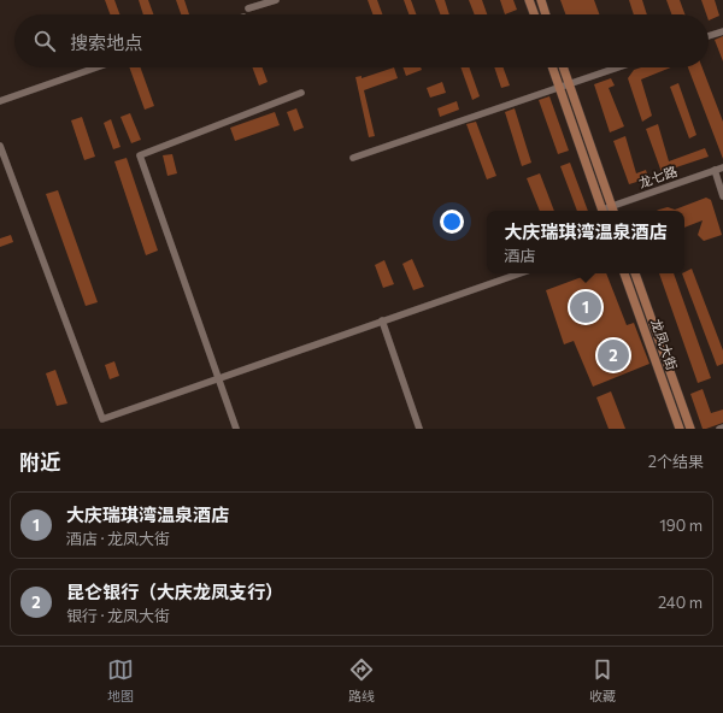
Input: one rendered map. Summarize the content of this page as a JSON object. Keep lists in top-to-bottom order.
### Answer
{
  "streets": {
    "main road": ["龙凤大街"],
    "street": ["龙七路"]
  },
  "page": {
    "search": "搜索地点",
    "popup": ["大庆瑞琪湾温泉酒店", "酒店"],
    "pins": ["1", "2"],
    "heading": ["附近", "2个结果"],
    "list": [
      {
        "mark": "1",
        "name": "大庆瑞琪湾温泉酒店",
        "note": "酒店 · 龙凤大街",
        "value": "190 m"
      },
      {
        "mark": "2",
        "name": "昆仑银行（大庆龙凤支行）",
        "note": "银行 · 龙凤大街",
        "value": "240 m"
      }
    ],
    "nav": ["地图", "路线", "收藏"]
  }
}
